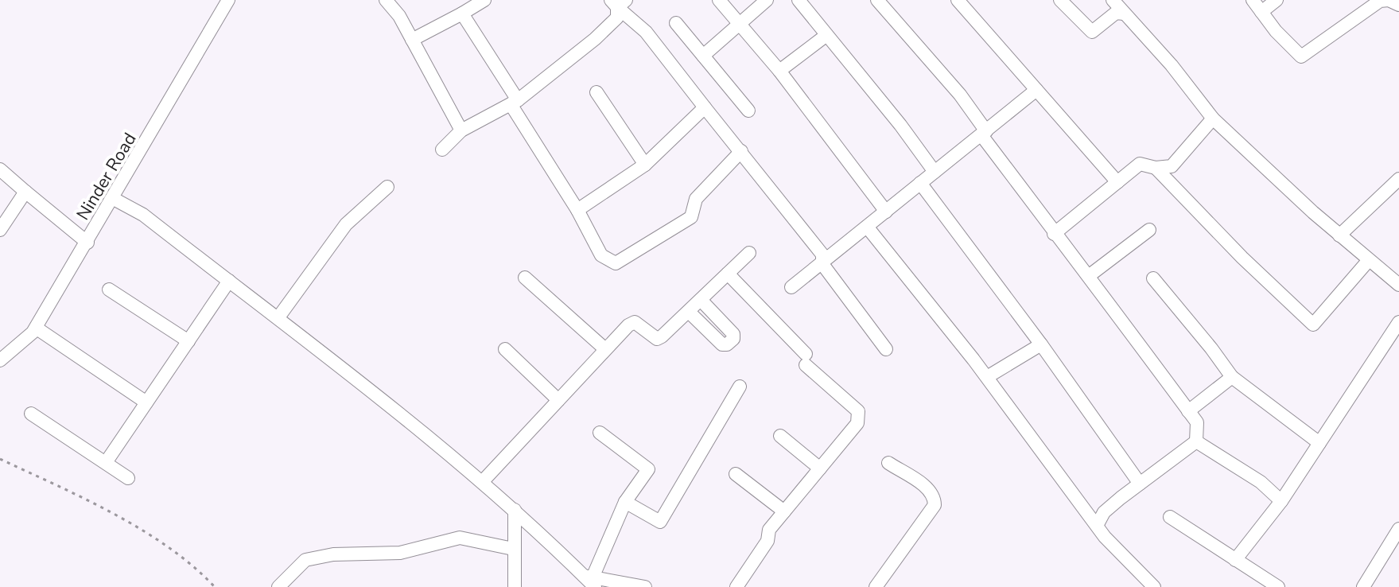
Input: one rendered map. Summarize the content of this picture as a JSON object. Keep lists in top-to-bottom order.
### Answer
{
  "streets": {
    "street": ["Ninder Road"]
  }
}
